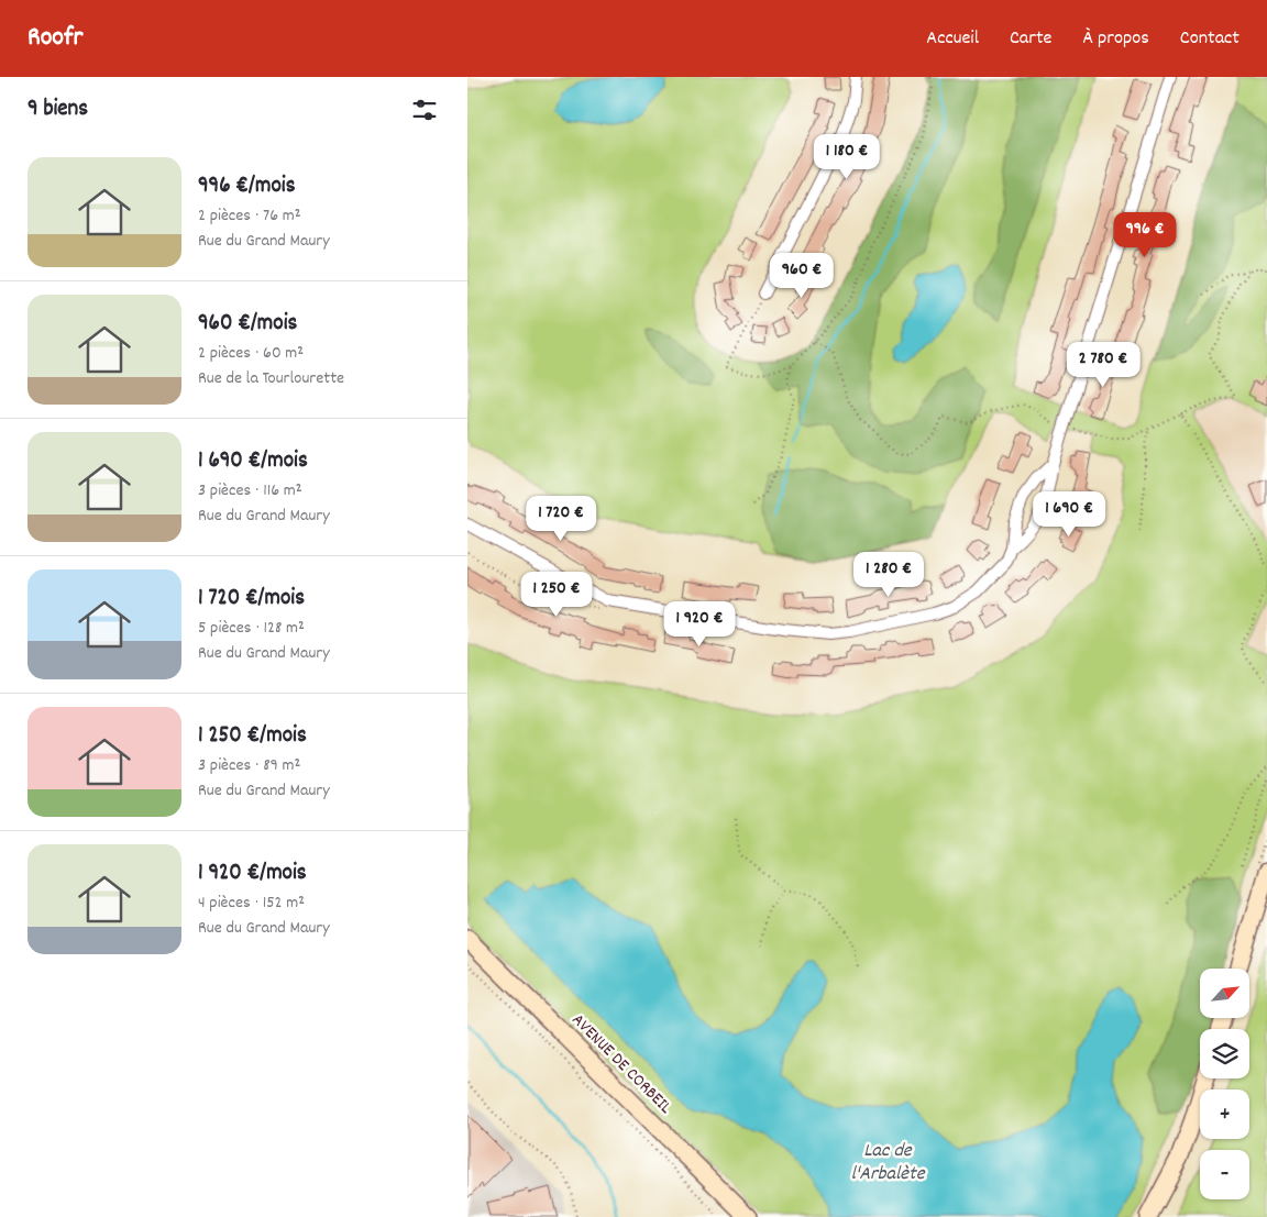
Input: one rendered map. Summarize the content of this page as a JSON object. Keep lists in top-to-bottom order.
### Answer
{
  "streets": {
    "main road": ["AVENUE DE CORBEIL"]
  },
  "water": ["Lac de l'Arbalète"],
  "north": "top right",
  "page": {
    "header": "Roofr",
    "nav": [
      "Accueil",
      "Carte",
      "À propos",
      "Contact"
    ],
    "heading": "9 biens",
    "price": [
      "1 180 €",
      "996 €",
      "960 €",
      "2 780 €",
      "1 690 €",
      "1 720 €",
      "1 280 €",
      "1 250 €",
      "1 920 €"
    ],
    "list": [
      {
        "name": "996 €/mois",
        "note": "2 pièces · 76 m² · Rue du Grand Maury"
      },
      {
        "name": "960 €/mois",
        "note": "2 pièces · 60 m² · Rue de la Tourlourette"
      },
      {
        "name": "1 690 €/mois",
        "note": "3 pièces · 116 m² · Rue du Grand Maury"
      },
      {
        "name": "1 720 €/mois",
        "note": "5 pièces · 128 m² · Rue du Grand Maury"
      },
      {
        "name": "1 250 €/mois",
        "note": "3 pièces · 89 m² · Rue du Grand Maury"
      },
      {
        "name": "1 920 €/mois",
        "note": "4 pièces · 152 m² · Rue du Grand Maury"
      }
    ],
    "map_buttons": ["+", "−"]
  }
}
